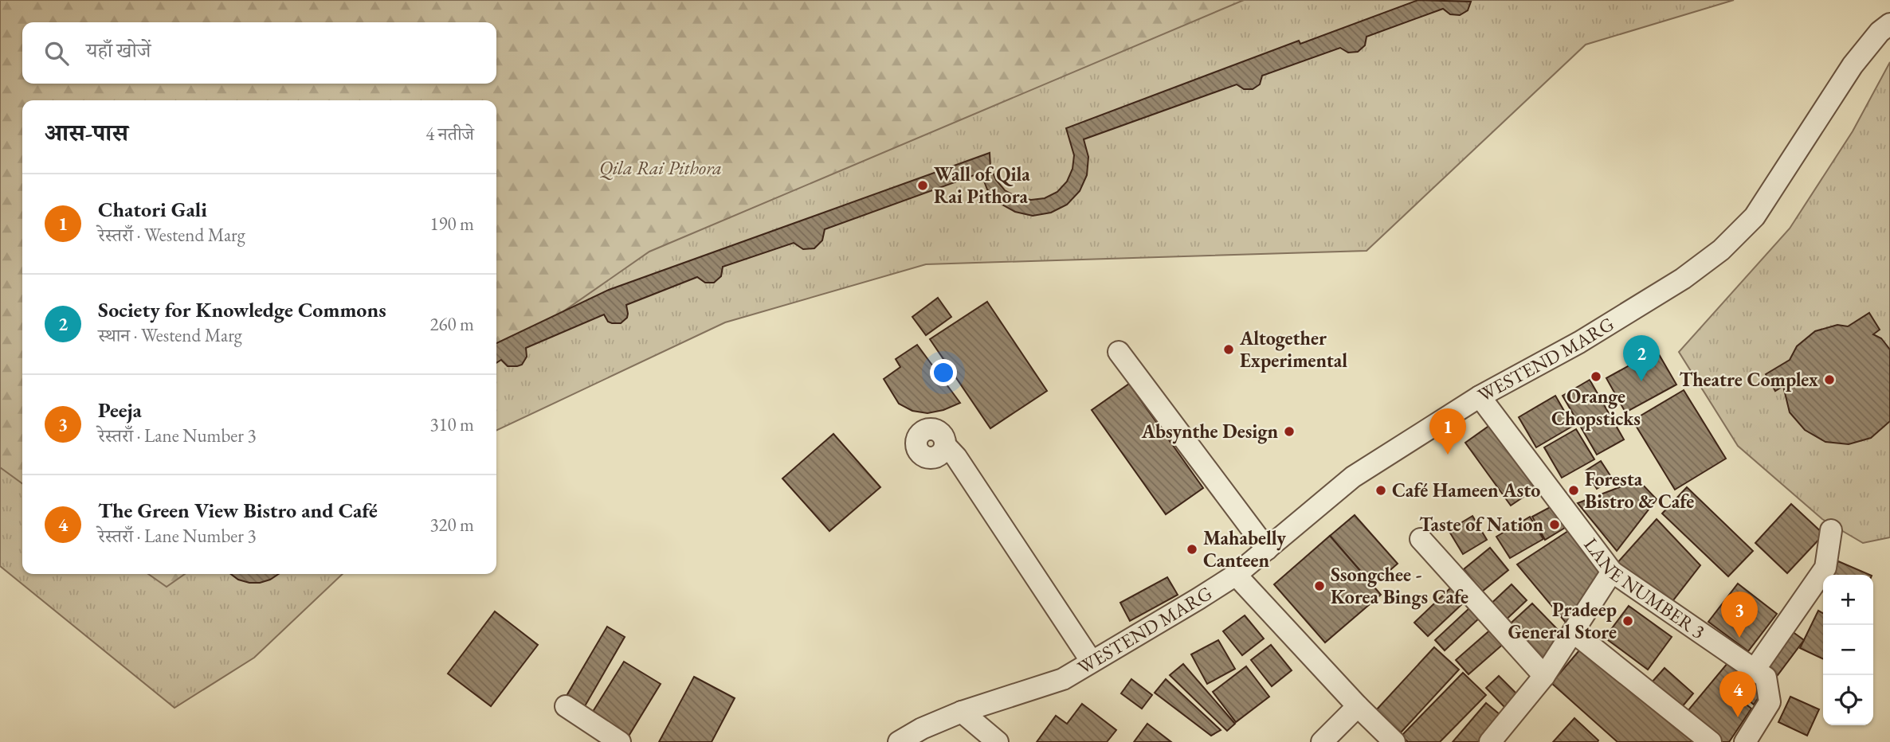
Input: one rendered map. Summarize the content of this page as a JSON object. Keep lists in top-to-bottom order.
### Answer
{
  "streets": {
    "street": ["WESTEND MARG", "LANE NUMBER 3"]
  },
  "crossings": [
    ["WESTEND MARG", "LANE NUMBER 3"]
  ],
  "parks": ["Qila Rai Pithora"],
  "places": [
    "Wall of Qila Rai Pithora",
    "Altogether Experimental",
    "Orange Chopsticks",
    "Theatre Complex",
    "Absynthe Design",
    "Café Hameen Asto",
    "Foresta Bistro & Cafe",
    "Taste of Nation",
    "Mahabelly Canteen",
    "Ssongchee - Korea Bings Cafe",
    "Pradeep General Store"
  ],
  "page": {
    "search": "यहाँ खोजें",
    "heading": ["आस-पास", "4 नतीजे"],
    "list": [
      {
        "mark": "1",
        "name": "Chatori Gali",
        "note": "रेस्तराँ · Westend Marg",
        "value": "190 m"
      },
      {
        "mark": "2",
        "name": "Society for Knowledge Commons",
        "note": "स्थान · Westend Marg",
        "value": "260 m"
      },
      {
        "mark": "3",
        "name": "Peeja",
        "note": "रेस्तराँ · Lane Number 3",
        "value": "310 m"
      },
      {
        "mark": "4",
        "name": "The Green View Bistro and Café",
        "note": "रेस्तराँ · Lane Number 3",
        "value": "320 m"
      }
    ],
    "pins": [
      "2",
      "1",
      "3",
      "4"
    ],
    "map_buttons": ["+", "−"]
  }
}
